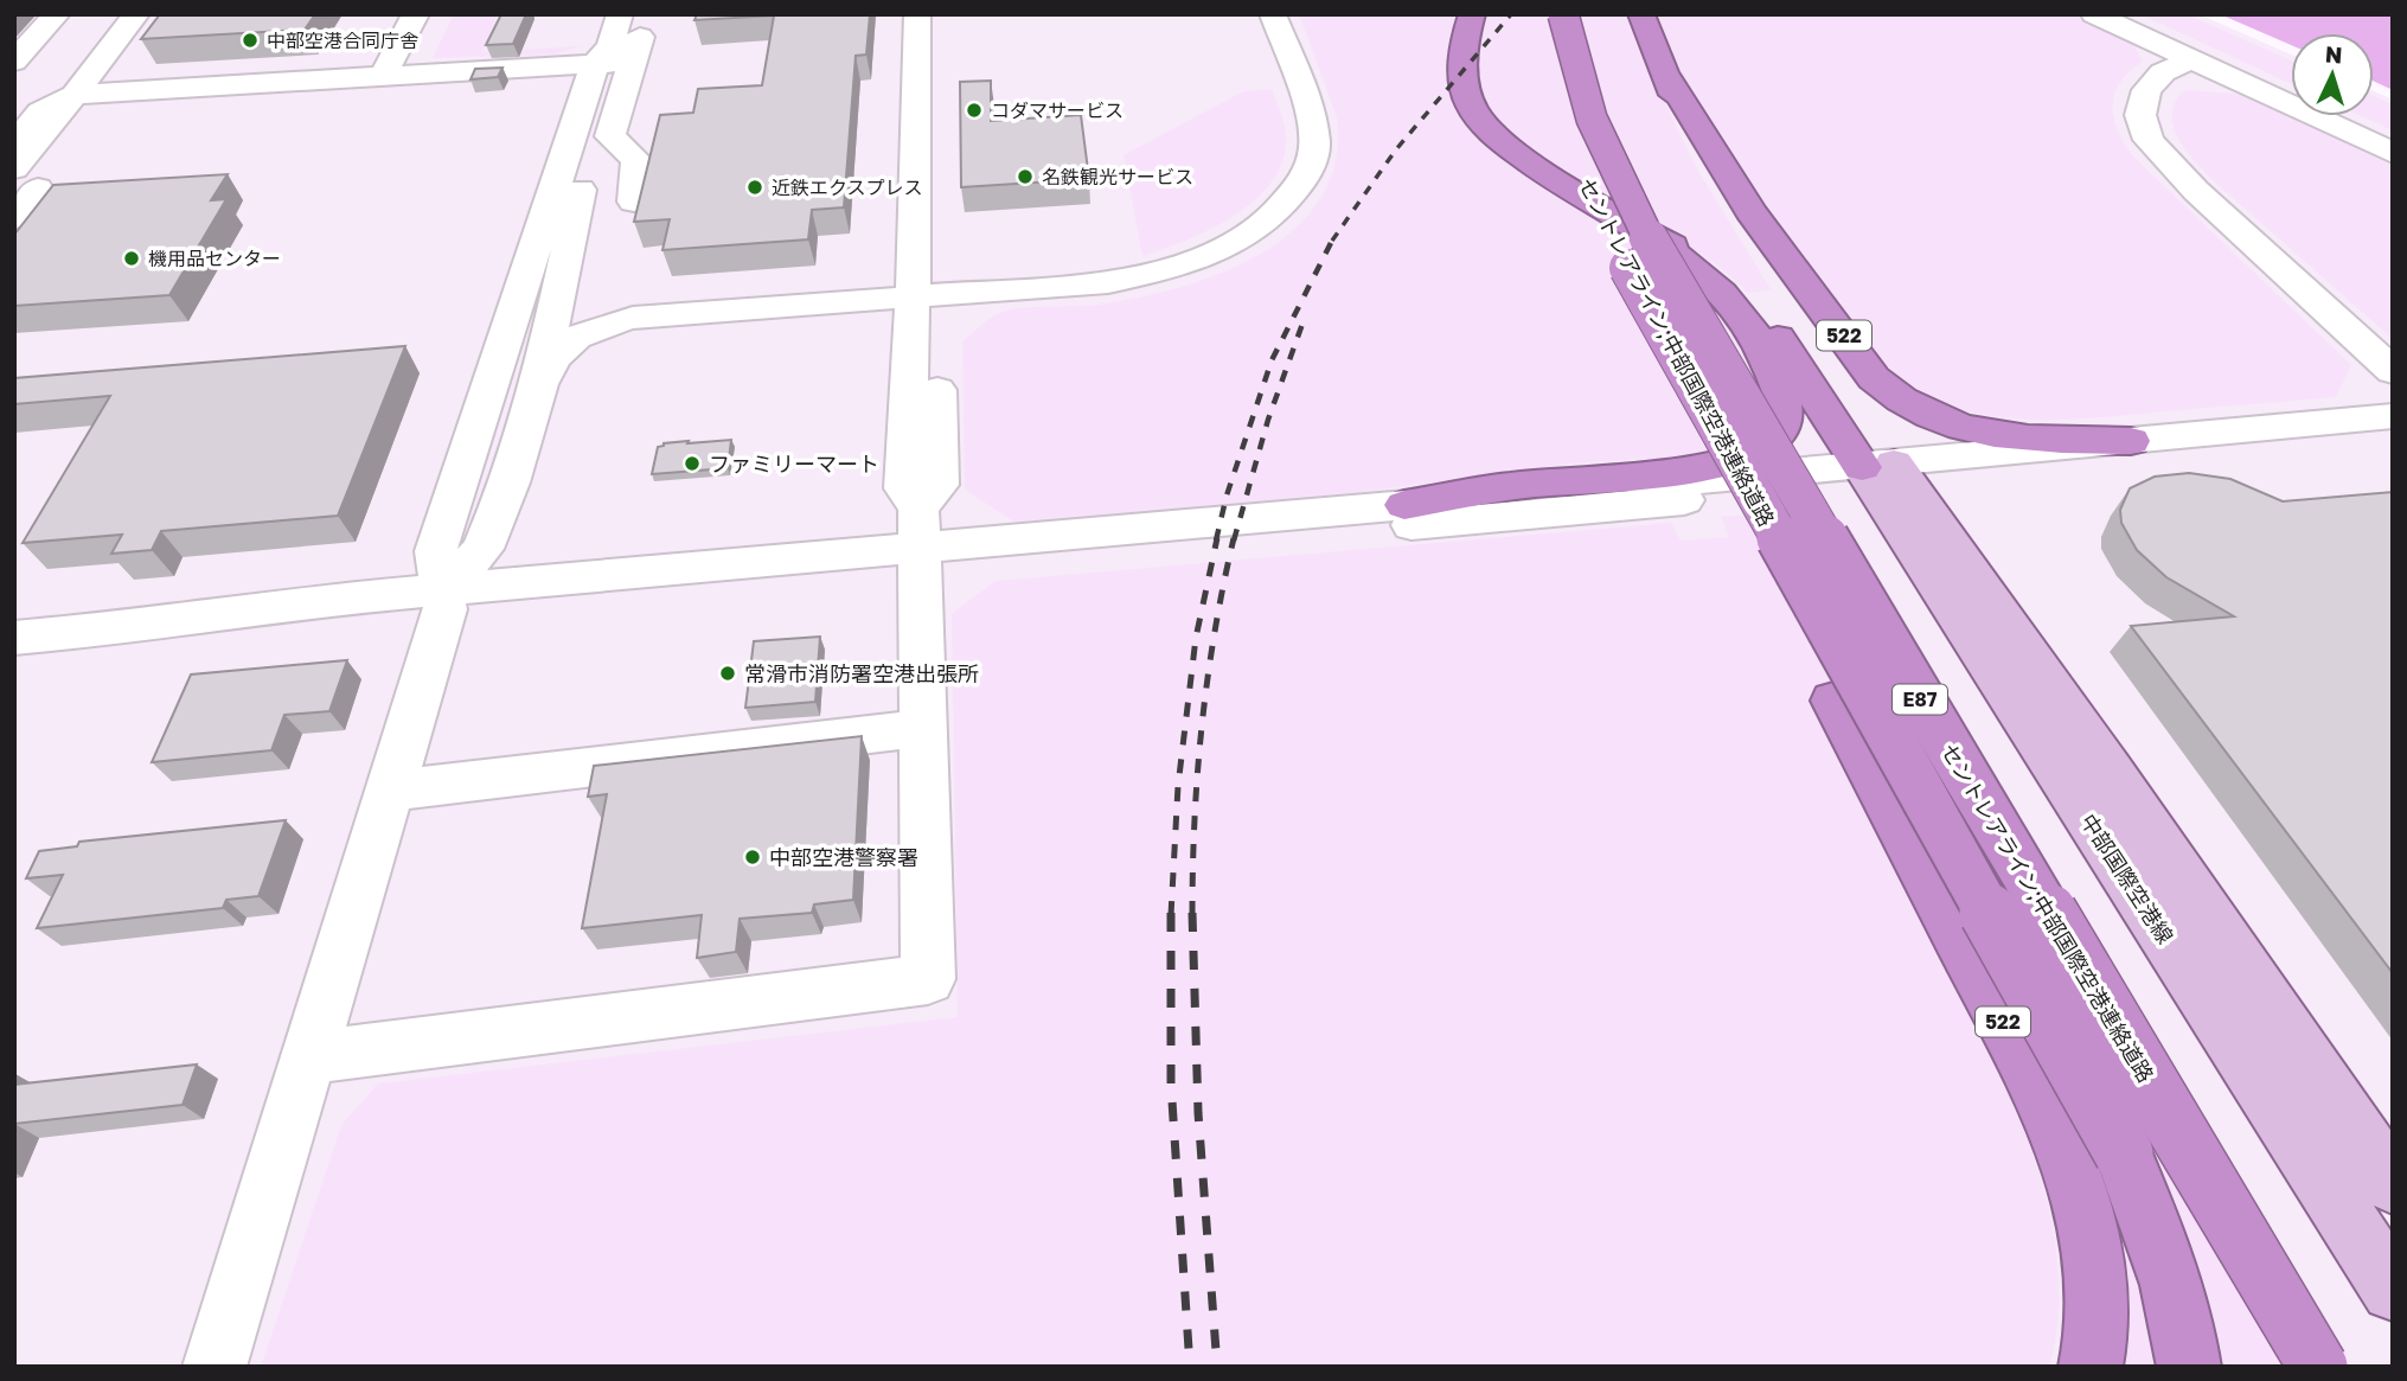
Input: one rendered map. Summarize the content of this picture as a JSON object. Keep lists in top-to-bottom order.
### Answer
{
  "streets": {
    "highway": ["522", "セントレアライン;中部国際空港連絡道路", "E87"],
    "main road": ["中部国際空港線"]
  },
  "crossings": [
    ["522", "セントレアライン;中部国際空港連絡道路"],
    ["522", "中部国際空港線"]
  ],
  "places": [
    "中部空港合同庁舎",
    "コダマサービス",
    "名鉄観光サービス",
    "近鉄エクスプレス",
    "機用品センター",
    "ファミリーマート",
    "常滑市消防署空港出張所",
    "中部空港警察署"
  ],
  "north": "top"
}
